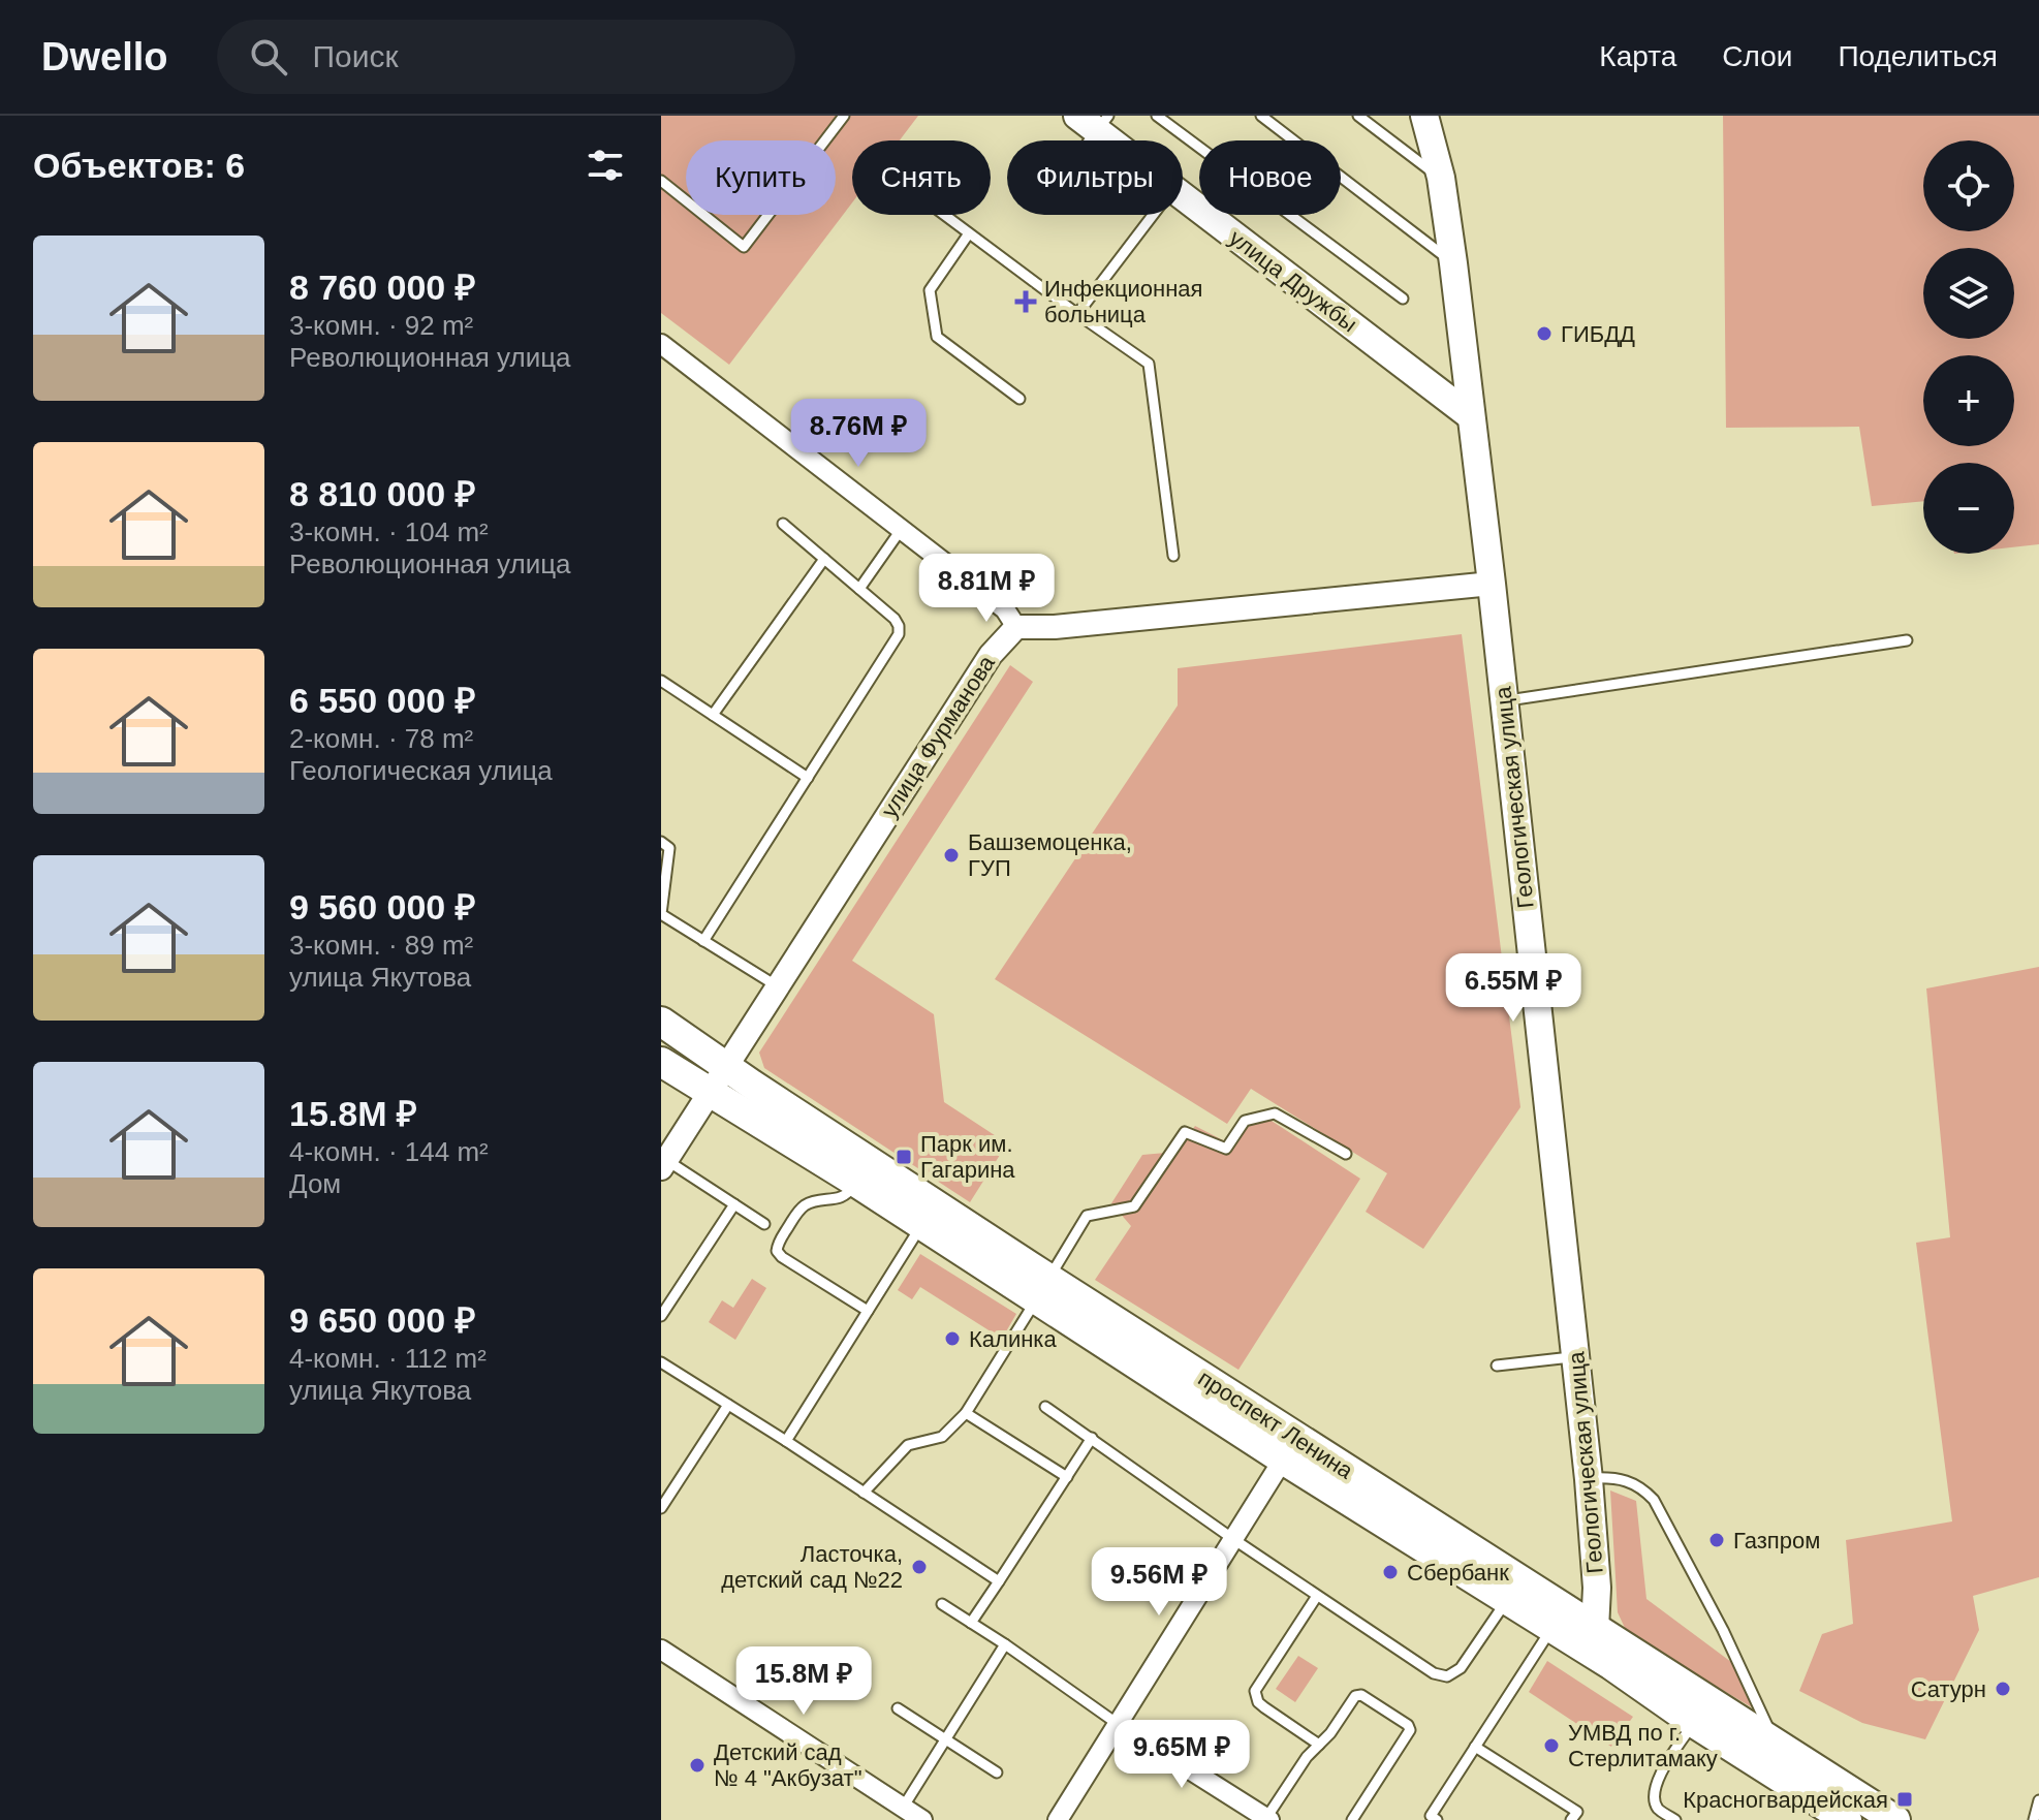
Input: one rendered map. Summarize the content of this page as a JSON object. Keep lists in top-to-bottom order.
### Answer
{
  "streets": {
    "main road": ["улица Дружбы", "Геологическая улица", "проспект Ленина"],
    "street": ["улица Фурманова"]
  },
  "crossings": [
    ["улица Дружбы", "Геологическая улица"],
    ["улица Фурманова", "проспект Ленина"],
    ["Геологическая улица", "проспект Ленина"]
  ],
  "places": {
    "health": ["Инфекционная больница"],
    "other": [
      "ГИБДД",
      "Башземоценка, ГУП",
      "Калинка",
      "Газпром",
      "Ласточка, детский сад №22",
      "Сбербанк",
      "Сатурн",
      "УМВД по г. Стерлитамаку",
      "Детский сад № 4 \"Акбузат\""
    ],
    "transit": ["Парк им. Гагарина", "Красногвардейская"]
  },
  "page": {
    "header": "Dwello",
    "search": "Поиск",
    "nav": ["Карта", "Слои", "Поделиться"],
    "heading": "Объектов: 6",
    "map_buttons": ["+", "−"],
    "chip": [
      "Купить",
      "Снять",
      "Фильтры",
      "Новое"
    ],
    "list": [
      {
        "name": "8 760 000 ₽",
        "note": "3-комн. · 92 m² · Революционная улица"
      },
      {
        "name": "8 810 000 ₽",
        "note": "3-комн. · 104 m² · Революционная улица"
      },
      {
        "name": "6 550 000 ₽",
        "note": "2-комн. · 78 m² · Геологическая улица"
      },
      {
        "name": "9 560 000 ₽",
        "note": "3-комн. · 89 m² · улица Якутова"
      },
      {
        "name": "15.8M ₽",
        "note": "4-комн. · 144 m² · Дом"
      },
      {
        "name": "9 650 000 ₽",
        "note": "4-комн. · 112 m² · улица Якутова"
      }
    ],
    "price": [
      "8.76M ₽",
      "8.81M ₽",
      "6.55M ₽",
      "9.56M ₽",
      "15.8M ₽",
      "9.65M ₽"
    ]
  }
}
